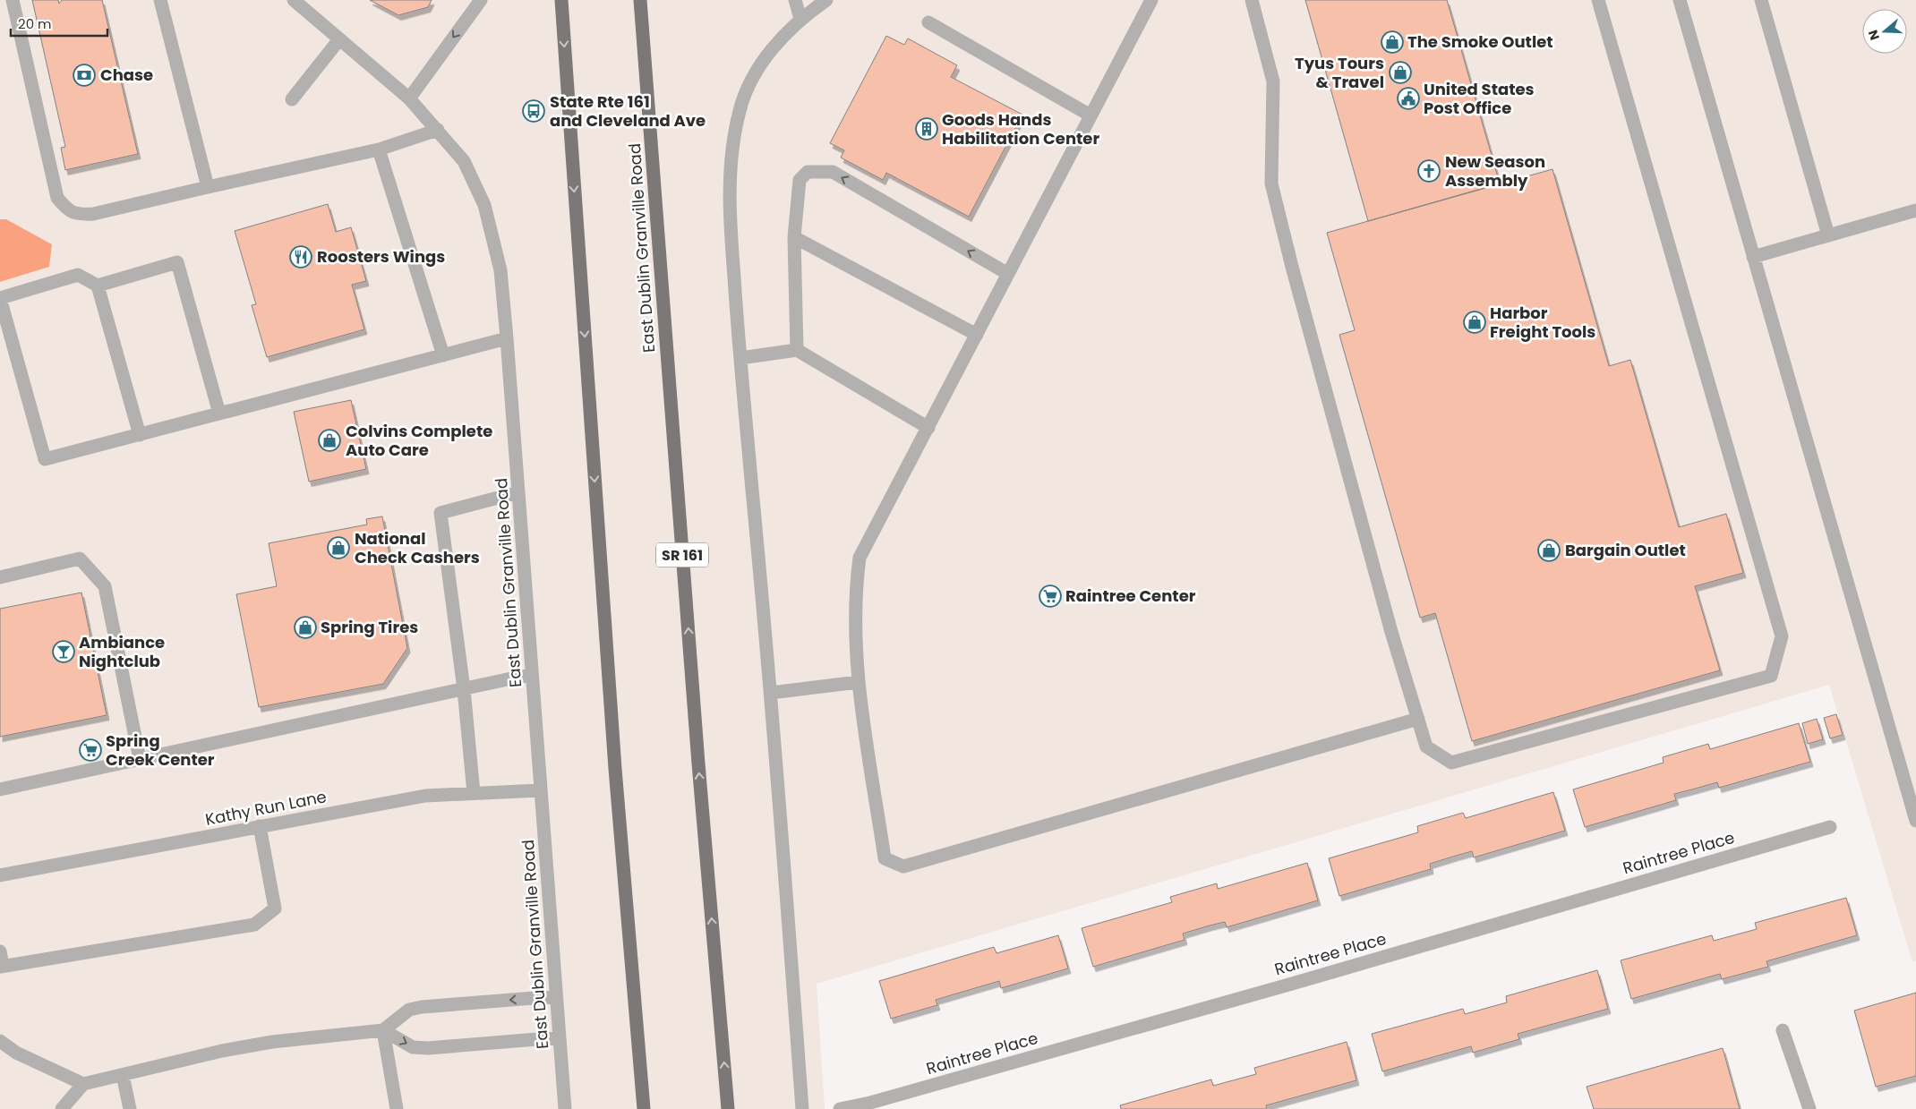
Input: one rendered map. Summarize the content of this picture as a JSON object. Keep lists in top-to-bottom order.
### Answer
{
  "streets": {
    "main road": ["East Dublin Granville Road", "SR 161"],
    "street": ["Kathy Run Lane", "Raintree Place"]
  },
  "crossings": [
    ["East Dublin Granville Road", "Kathy Run Lane"]
  ],
  "places": {
    "shop": [
      "The Smoke Outlet",
      "Tyus Tours & Travel",
      "Harbor Freight Tools",
      "Colvins Complete Auto Care",
      "National Check Cashers",
      "Bargain Outlet",
      "Spring Tires"
    ],
    "bank": ["Chase"],
    "public building": ["United States Post Office"],
    "bus stop": ["State Rte 161 and Cleveland Ave"],
    "building": ["Goods Hands Habilitation Center"],
    "church": ["New Season Assembly"],
    "restaurant": ["Roosters Wings"],
    "supermarket": ["Raintree Center", "Spring Creek Center"],
    "bar": ["Ambiance Nightclub"]
  },
  "scale_bar": "20 m",
  "north": "left"
}
